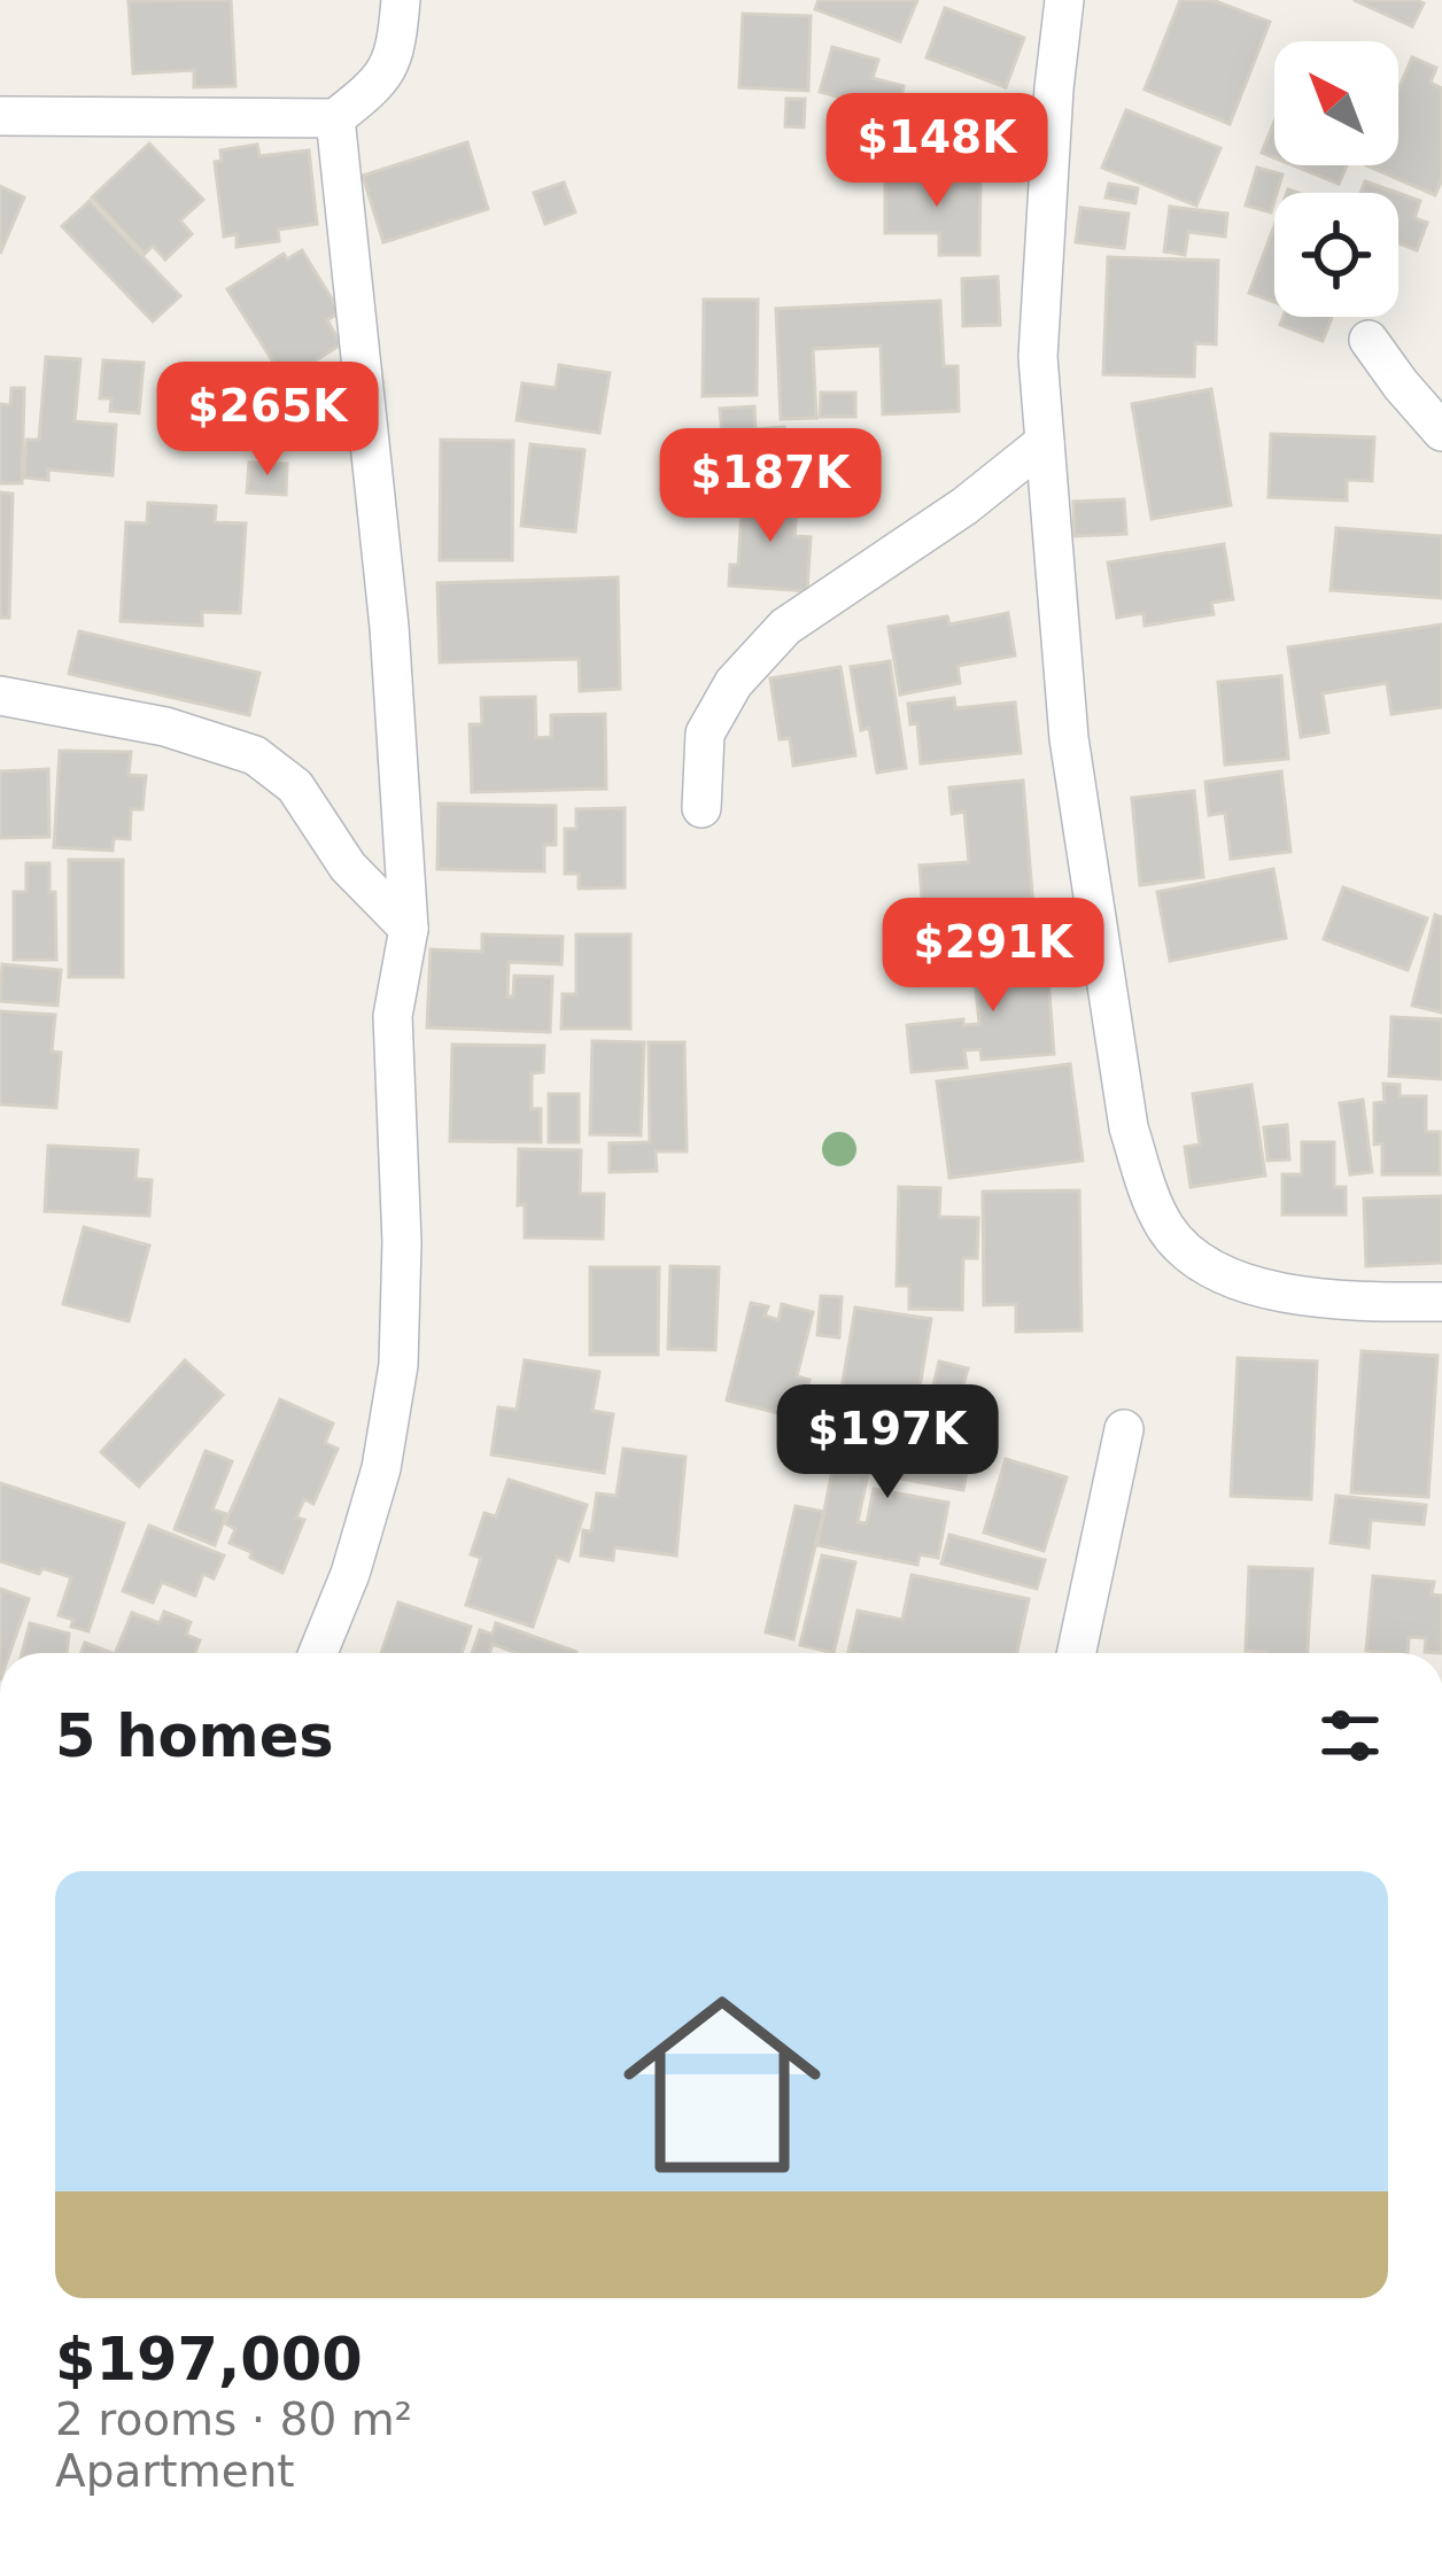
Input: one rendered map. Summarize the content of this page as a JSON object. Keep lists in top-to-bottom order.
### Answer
{
  "north": "top left",
  "page": {
    "price": [
      "$148K",
      "$265K",
      "$187K",
      "$291K",
      "$197K"
    ],
    "heading": "5 homes",
    "list": [
      {
        "name": "$197,000",
        "note": "2 rooms · 80 m² · Apartment"
      }
    ]
  }
}
